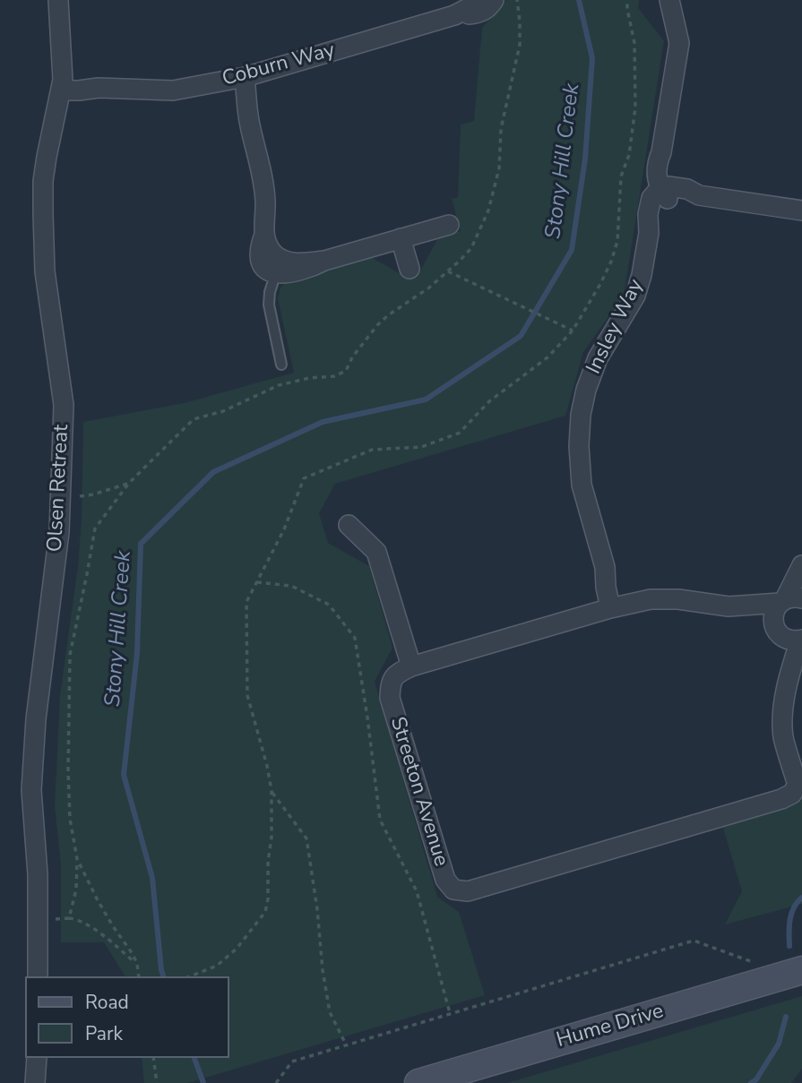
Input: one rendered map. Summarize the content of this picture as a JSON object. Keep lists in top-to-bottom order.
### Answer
{
  "streets": {
    "street": [
      "Coburn Way",
      "Insley Way",
      "Olsen Retreat",
      "Streeton Avenue",
      "Hume Drive"
    ]
  },
  "crossings": [
    ["Coburn Way", "Olsen Retreat"],
    ["Insley Way", "Streeton Avenue"]
  ],
  "water": ["Stony Hill Creek"],
  "legend": ["Road", "Park"]
}
